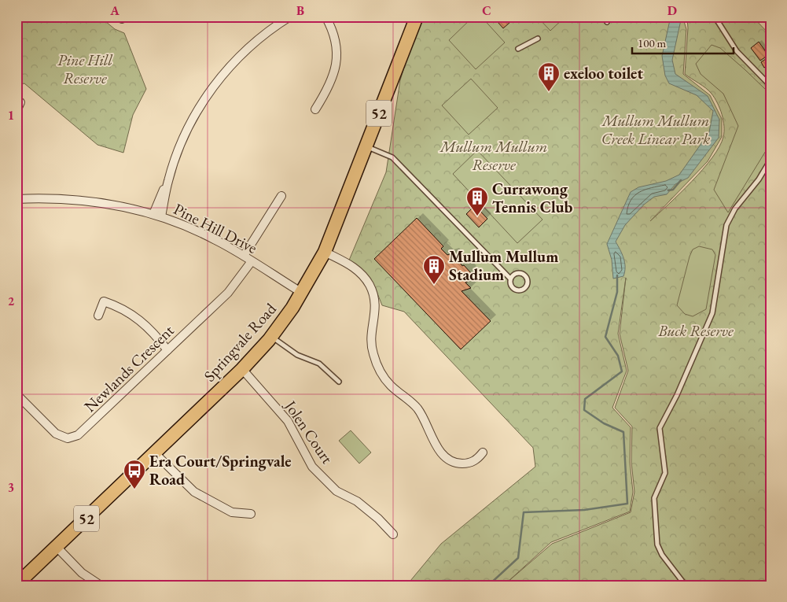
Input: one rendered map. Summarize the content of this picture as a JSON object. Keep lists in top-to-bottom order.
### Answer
{
  "streets": {
    "main road": ["52", "Springvale Road"],
    "street": ["Pine Hill Drive", "Newlands Crescent", "Jolen Court"]
  },
  "crossings": [
    ["Pine Hill Drive", "Springvale Road"],
    ["Pine Hill Drive", "Newlands Crescent"],
    ["Springvale Road", "Jolen Court"]
  ],
  "parks": [
    "Pine Hill Reserve",
    "Mullum Mullum Creek Linear Park",
    "Mullum Mullum Reserve",
    "Buck Reserve"
  ],
  "places": {
    "building": ["exeloo toilet", "Currawong Tennis Club", "Mullum Mullum Stadium"],
    "bus stop": ["Era Court/Springvale Road"]
  },
  "scale_bar": "100 m",
  "grid": {
    "columns": [
      "A",
      "B",
      "C",
      "D"
    ],
    "rows": ["1", "2", "3"]
  }
}
